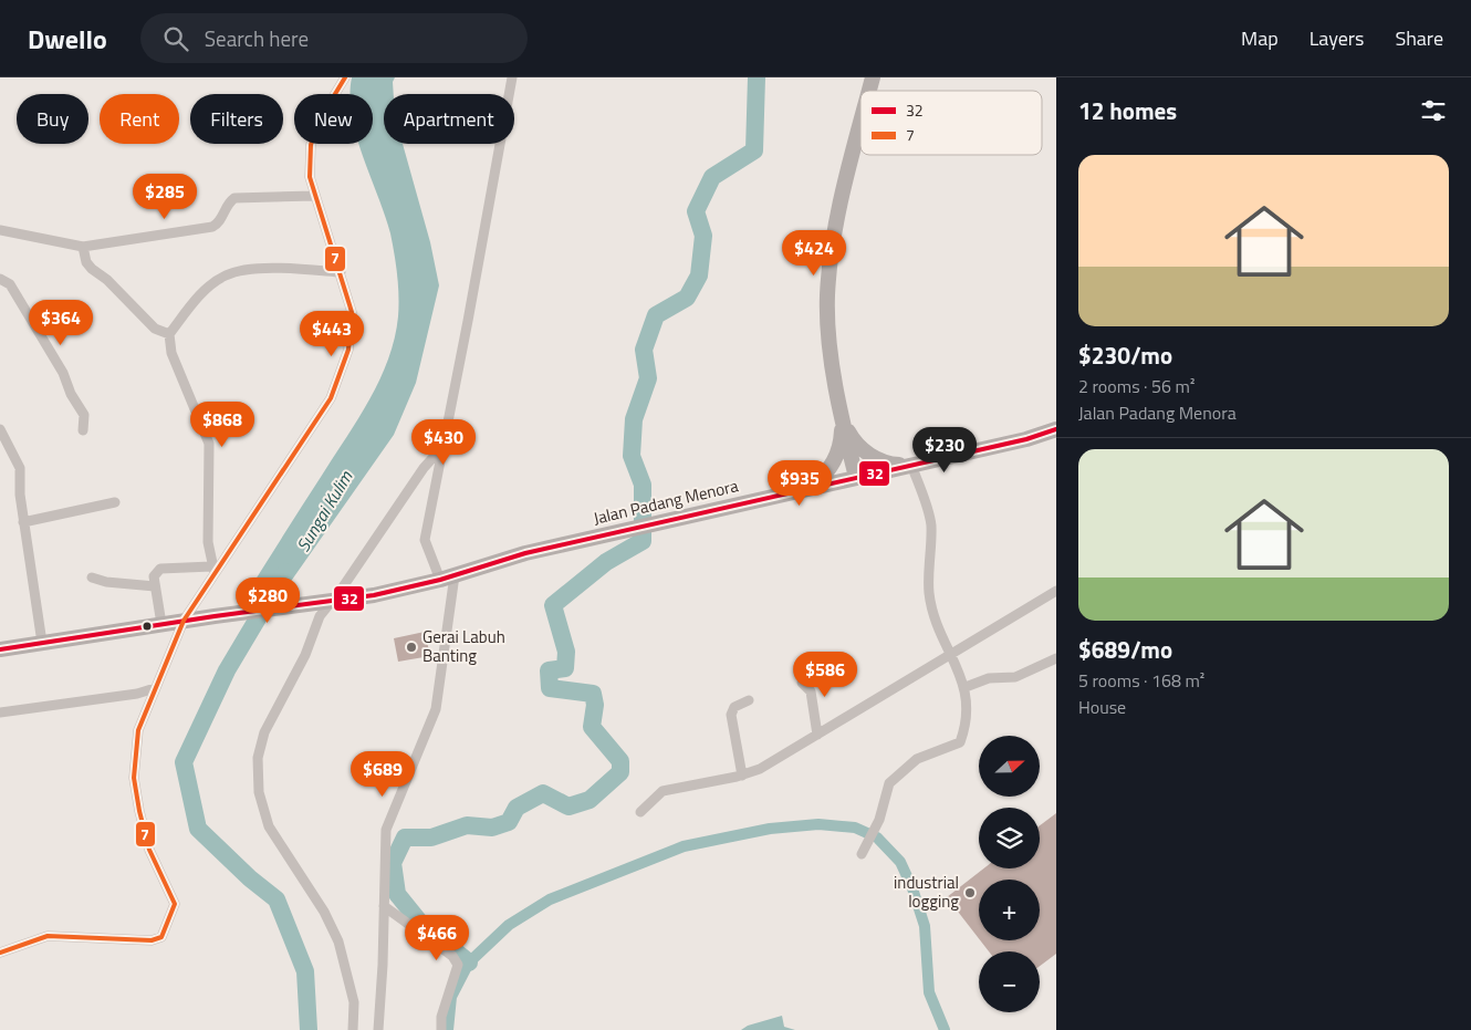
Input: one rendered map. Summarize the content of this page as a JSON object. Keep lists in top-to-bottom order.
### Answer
{
  "streets": {
    "main road": ["Jalan Padang Menora"]
  },
  "water": ["Sungai Kulim"],
  "places": ["Gerai Labuh Banting", "industrial logging"],
  "lines": ["transit line 7", "transit line 32"],
  "legend": ["32", "7"],
  "north": "right",
  "page": {
    "header": "Dwello",
    "search": "Search here",
    "nav": ["Map", "Layers", "Share"],
    "heading": "12 homes",
    "chip": [
      "Buy",
      "Rent",
      "Filters",
      "New",
      "Apartment"
    ],
    "list": [
      {
        "name": "$230/mo",
        "note": "2 rooms · 56 m² · Jalan Padang Menora"
      },
      {
        "name": "$689/mo",
        "note": "5 rooms · 168 m² · House"
      }
    ],
    "price": [
      "$285",
      "$424",
      "$364",
      "$443",
      "$868",
      "$430",
      "$230",
      "$935",
      "$280",
      "$586",
      "$689",
      "$466"
    ],
    "map_buttons": ["+", "−"]
  }
}
